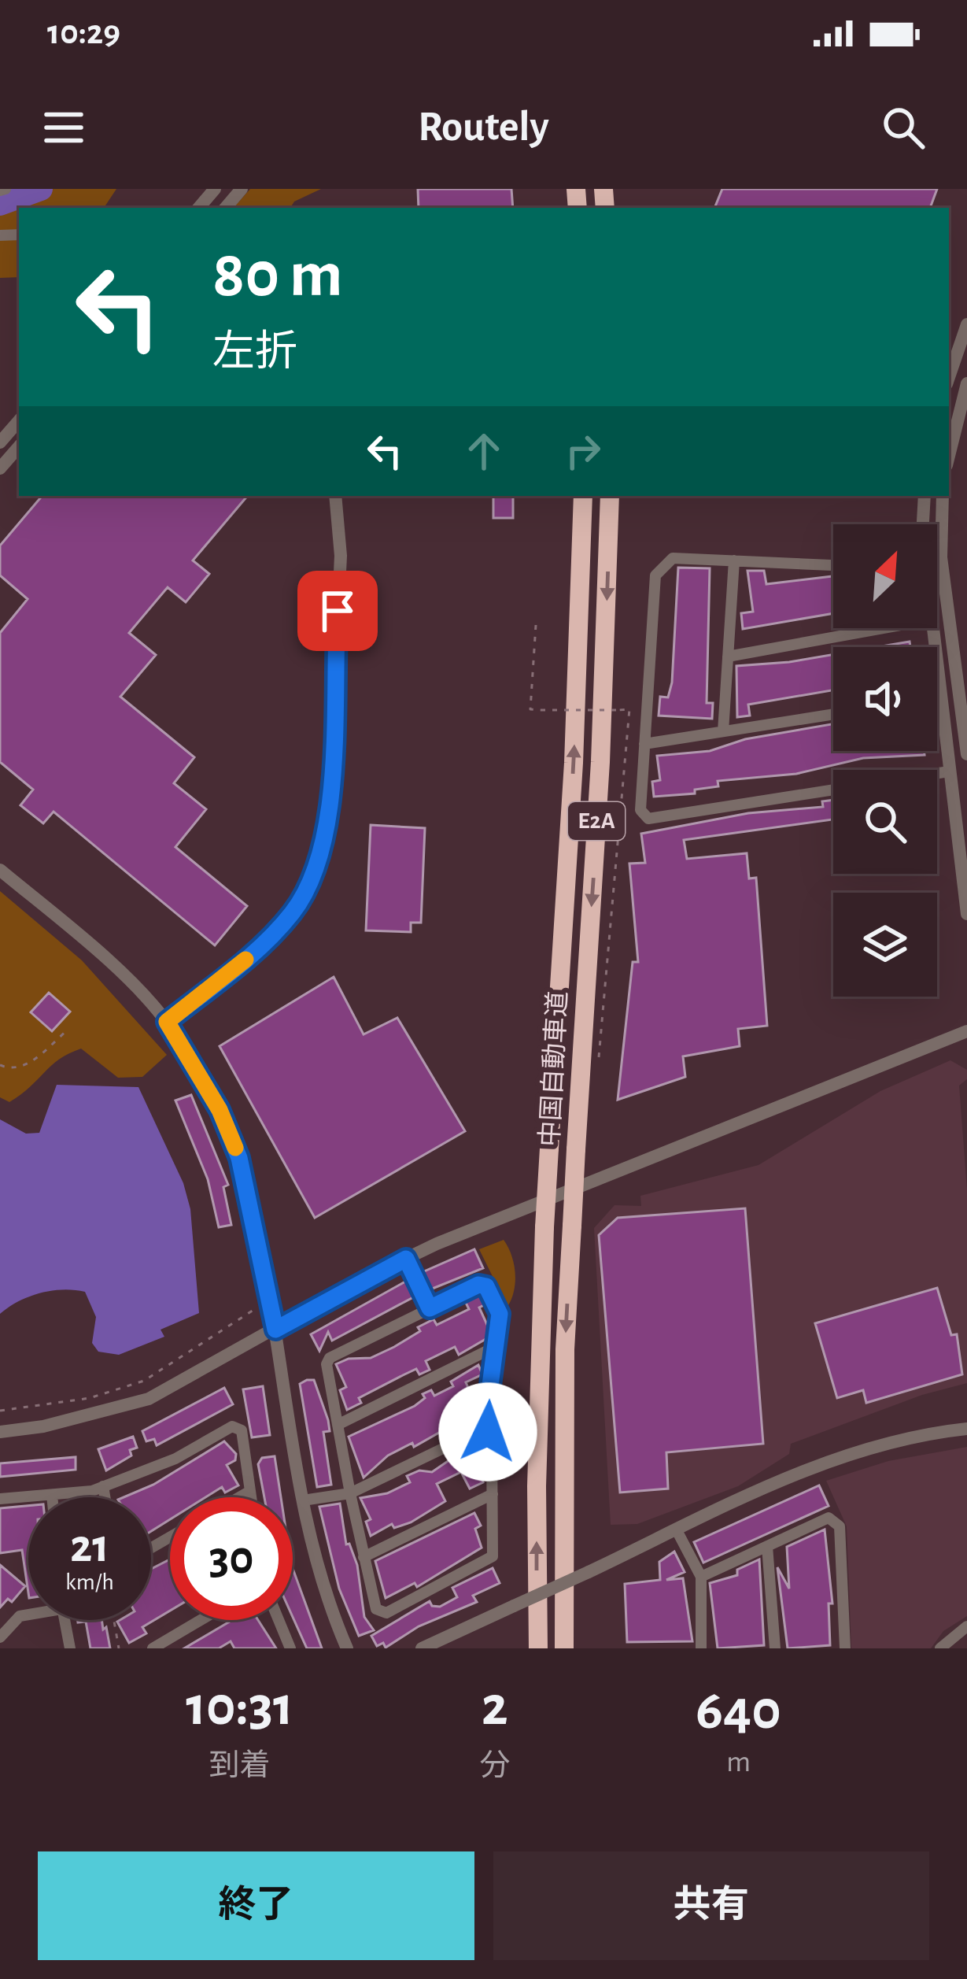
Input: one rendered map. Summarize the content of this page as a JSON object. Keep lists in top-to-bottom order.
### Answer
{
  "streets": {
    "highway": ["E2A", "中国自動車道"]
  },
  "north": "top right",
  "page": {
    "status": "10:29",
    "header": "Routely",
    "turn": ["80 m", "左折"],
    "speed": "21 km/h",
    "limit": "30",
    "eta": [
      "10:31",
      "到着",
      "2",
      "分",
      "640",
      "m"
    ],
    "buttons": ["終了", "共有"]
  }
}
